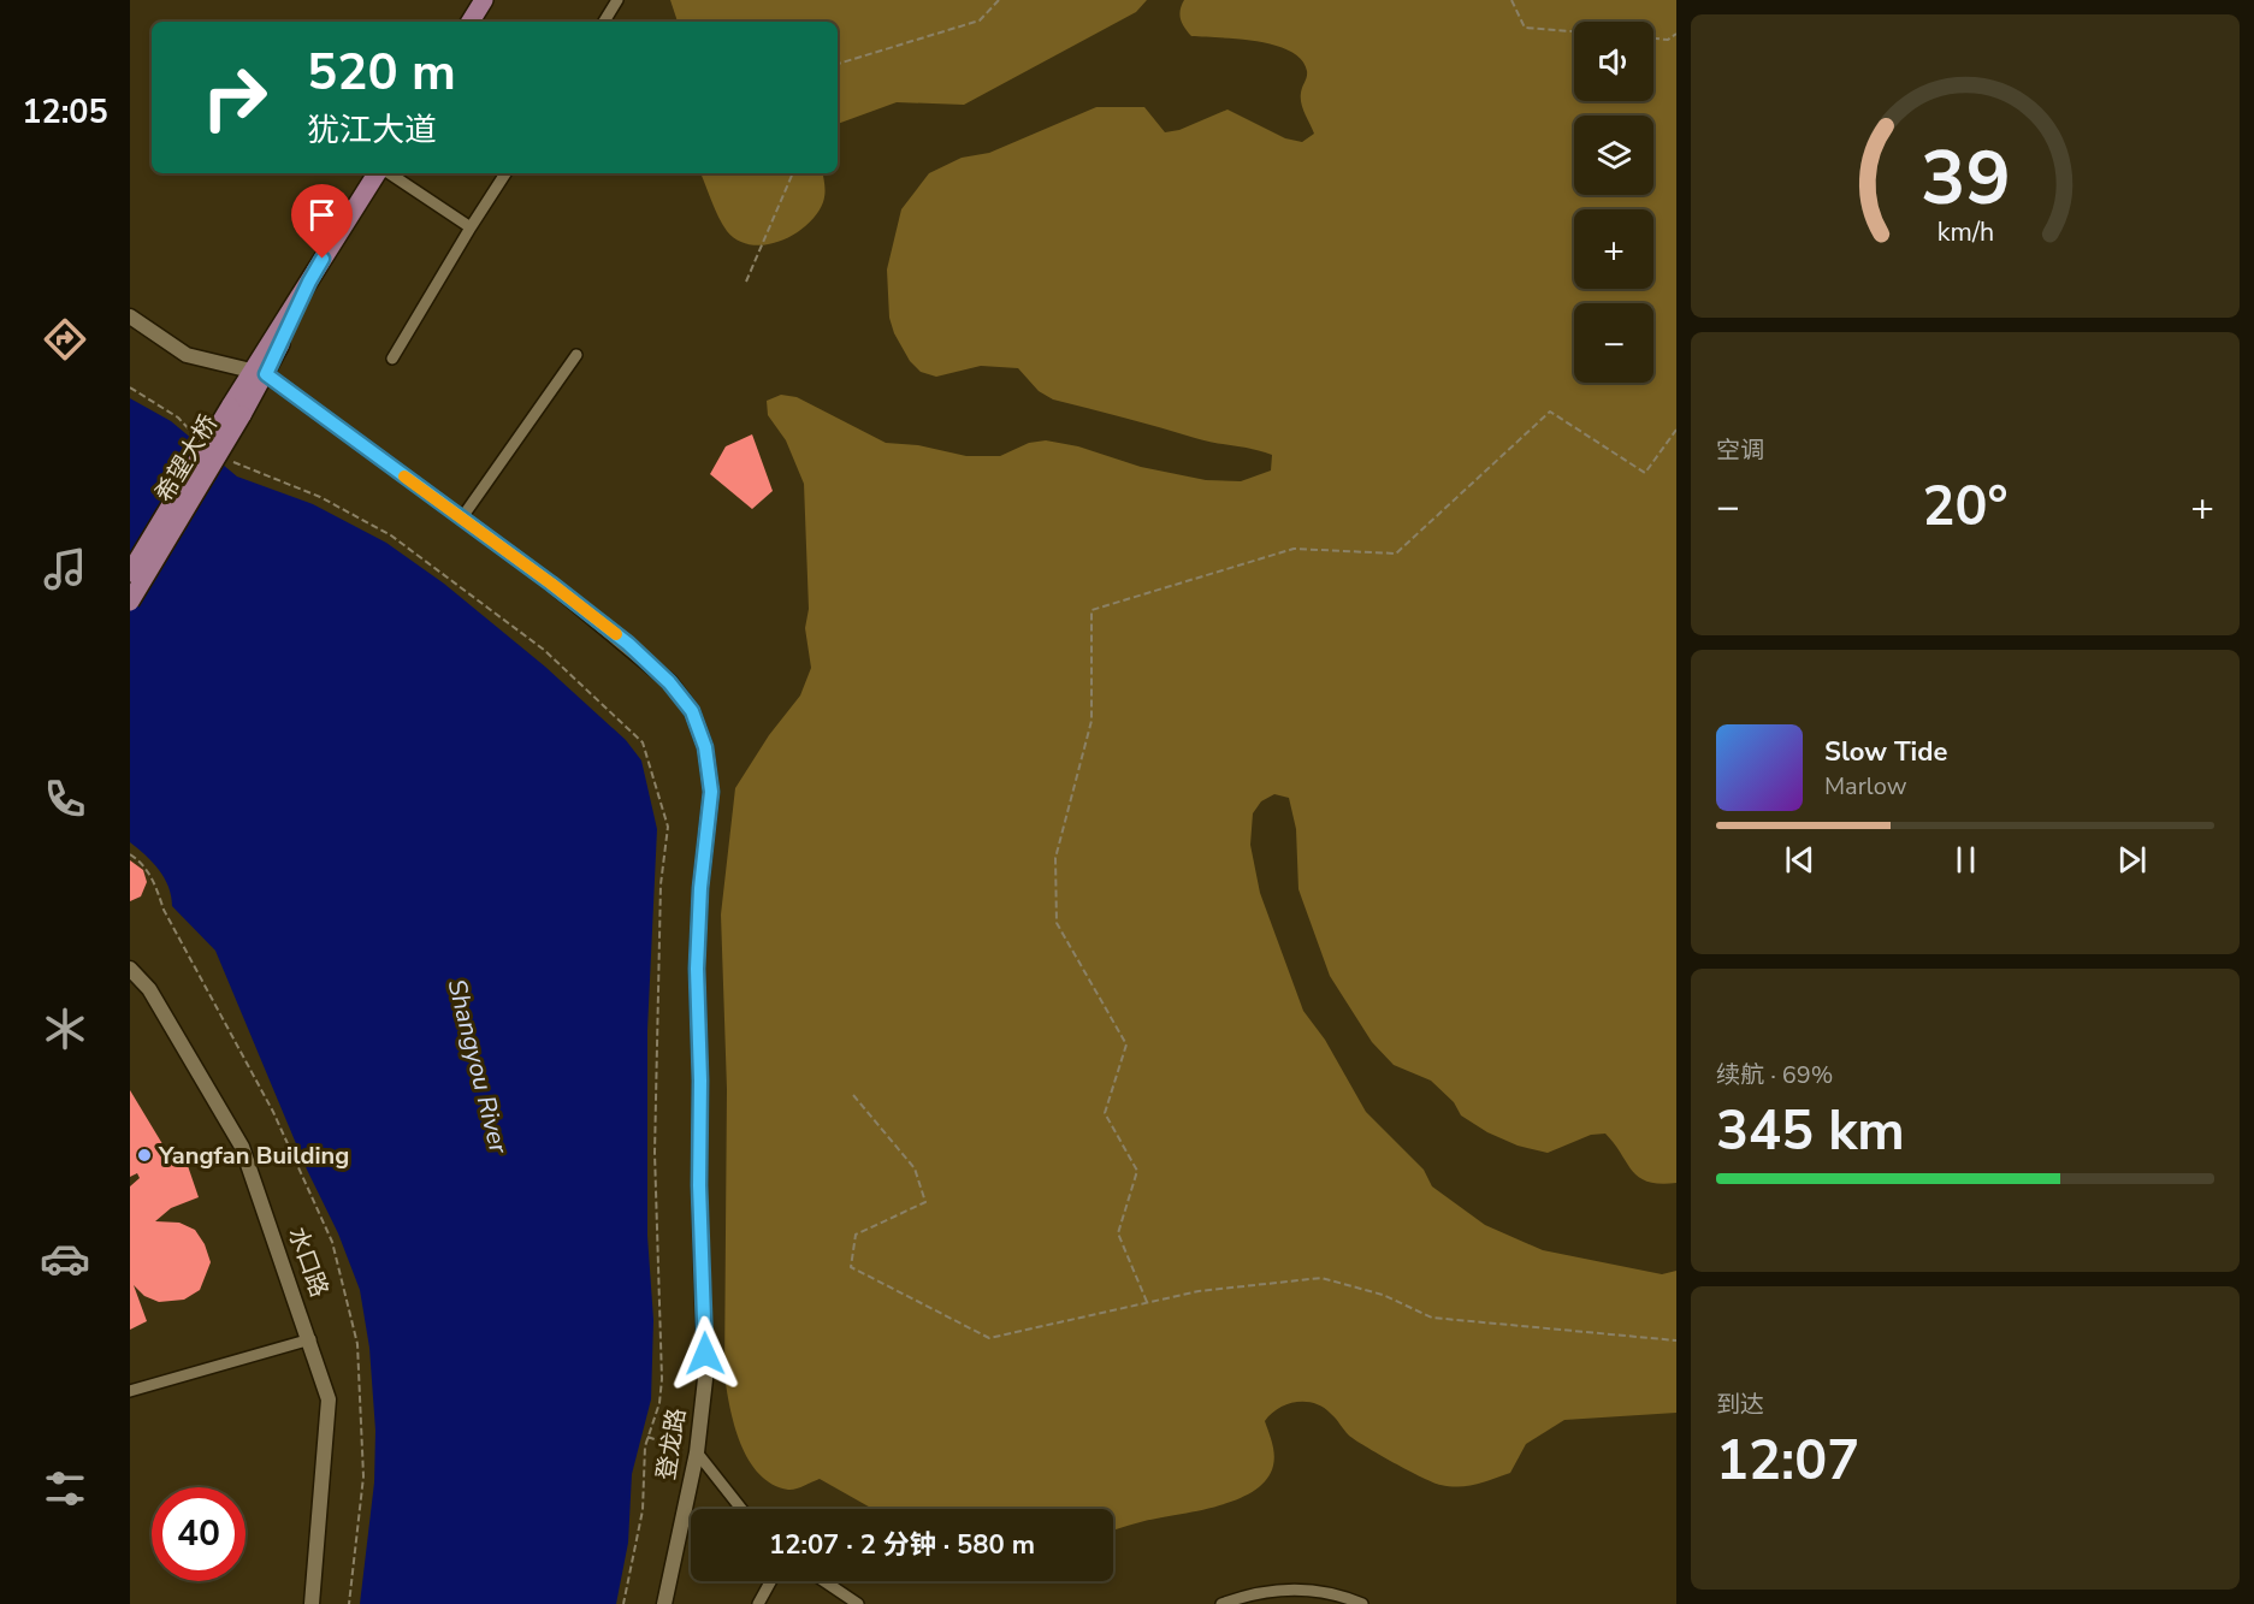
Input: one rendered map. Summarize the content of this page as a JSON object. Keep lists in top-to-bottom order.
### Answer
{
  "streets": {
    "main road": ["希望大桥"],
    "street": ["水口路", "登龙路"]
  },
  "water": ["Shangyou River"],
  "places": ["Yangfan Building"],
  "page": {
    "tabs": "12:05",
    "map_buttons": ["+", "−"],
    "turn": ["520 m", "犹江大道"],
    "tile": [
      "空调",
      ["续航 · 69%", "345 km"],
      ["到达", "12:07"]
    ],
    "heat": ["−", "20°", "+"],
    "song": ["Slow Tide", "Marlow"],
    "limit": "40",
    "trip": "12:07 · 2 分钟 · 580 m",
    "gauge": ["39", "km/h"]
  }
}
